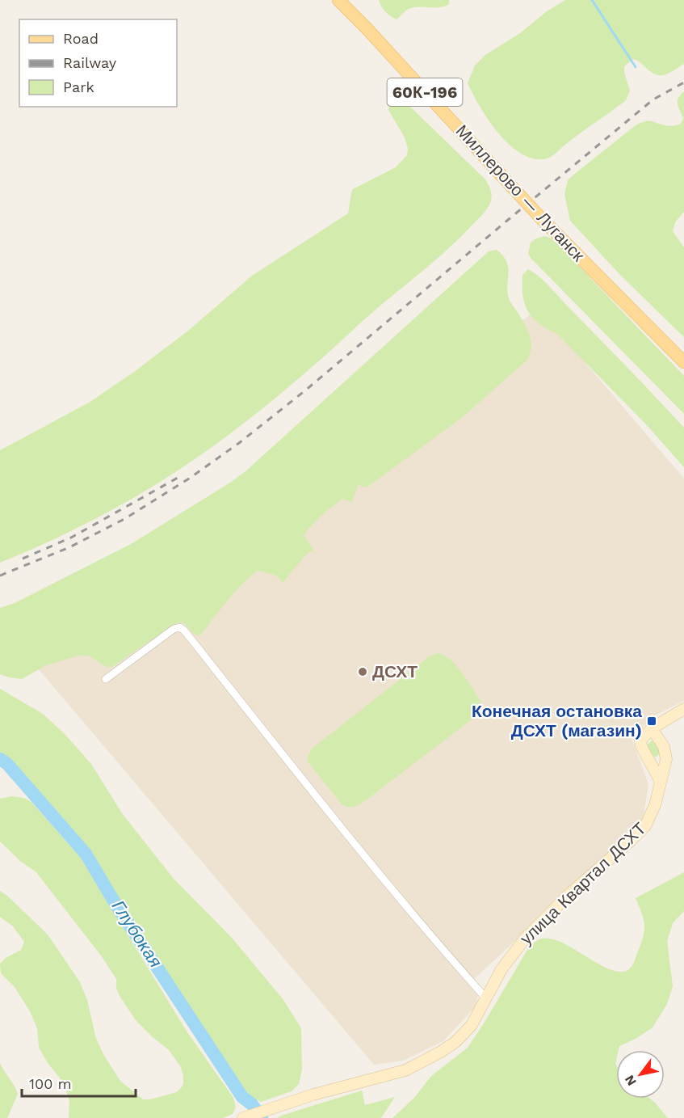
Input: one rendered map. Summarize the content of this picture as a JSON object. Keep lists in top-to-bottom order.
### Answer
{
  "streets": {
    "main road": ["60К-196", "Миллерово — Луганск"],
    "street": ["улица Квартал ДСХТ"]
  },
  "water": ["Глубокая"],
  "places": {
    "other": ["ДСХТ"],
    "transit": ["Конечная остановка ДСХТ (магазин)"]
  },
  "legend": ["Road", "Railway", "Park"],
  "scale_bar": "100 m",
  "north": "bottom left"
}
